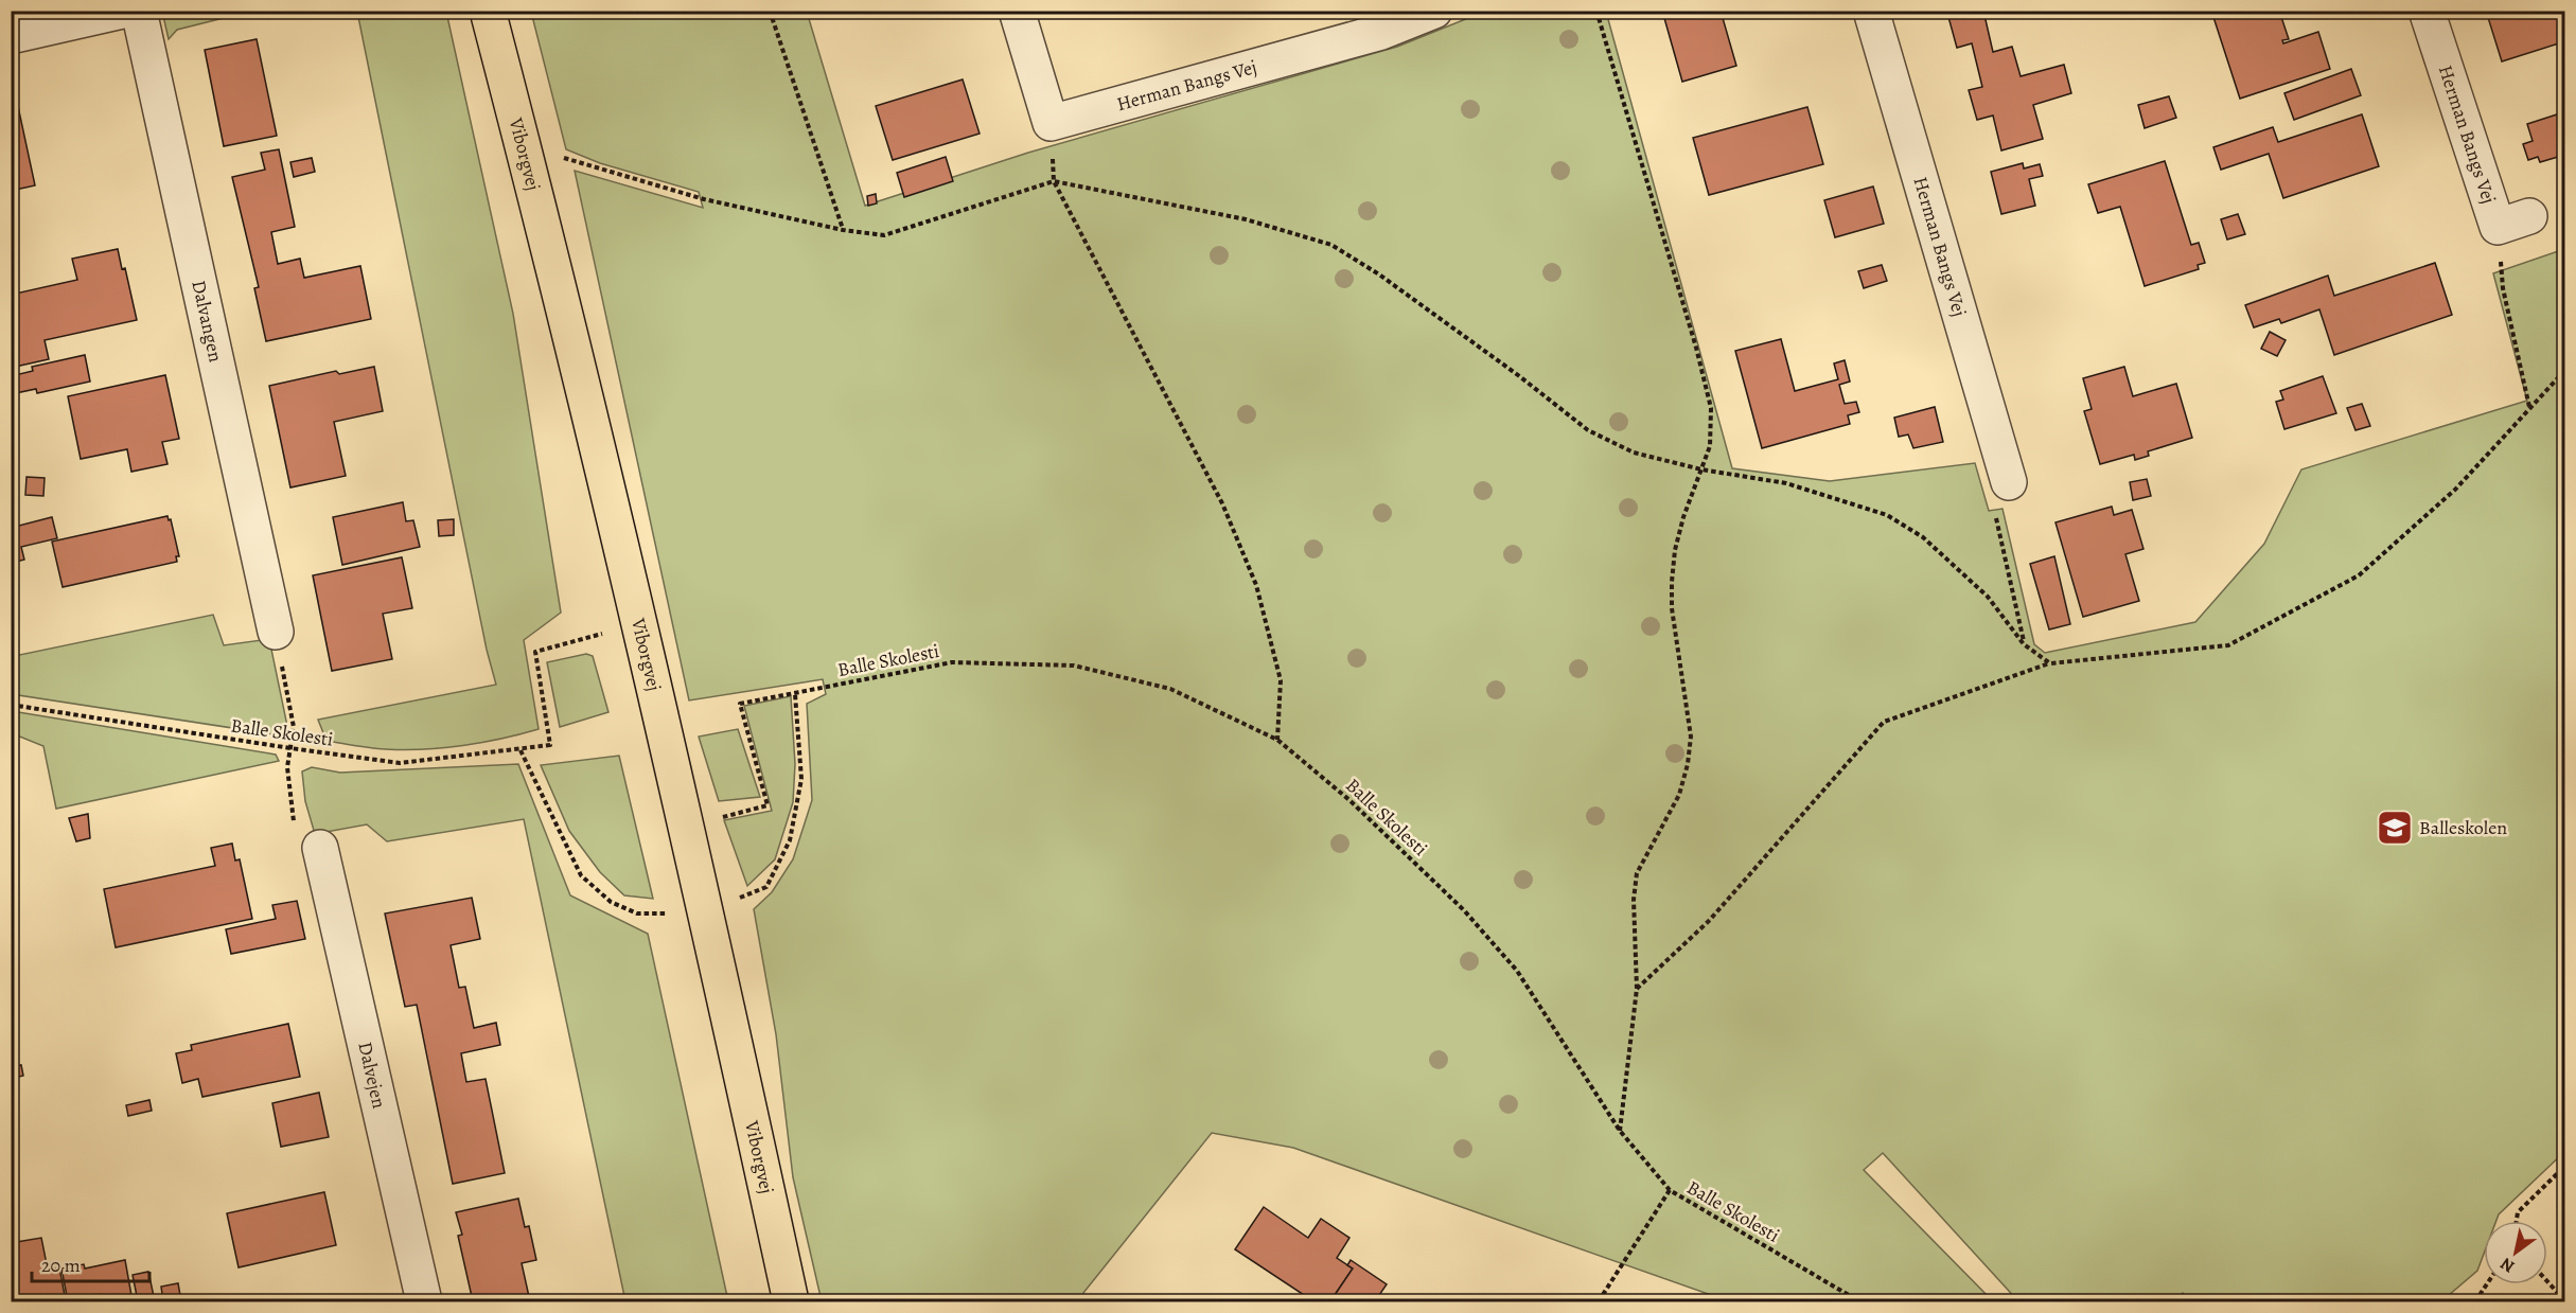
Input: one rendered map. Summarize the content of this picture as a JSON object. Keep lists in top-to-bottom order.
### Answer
{
  "streets": {
    "main road": ["Viborgvej"],
    "street": ["Herman Bangs Vej", "Dalvangen", "Dalvejen"],
    "path": ["Balle Skolesti"]
  },
  "crossings": [
    ["Viborgvej", "Balle Skolesti"]
  ],
  "places": {
    "school or university": ["Balleskolen"]
  },
  "scale_bar": "20 m",
  "north": "bottom left"
}
